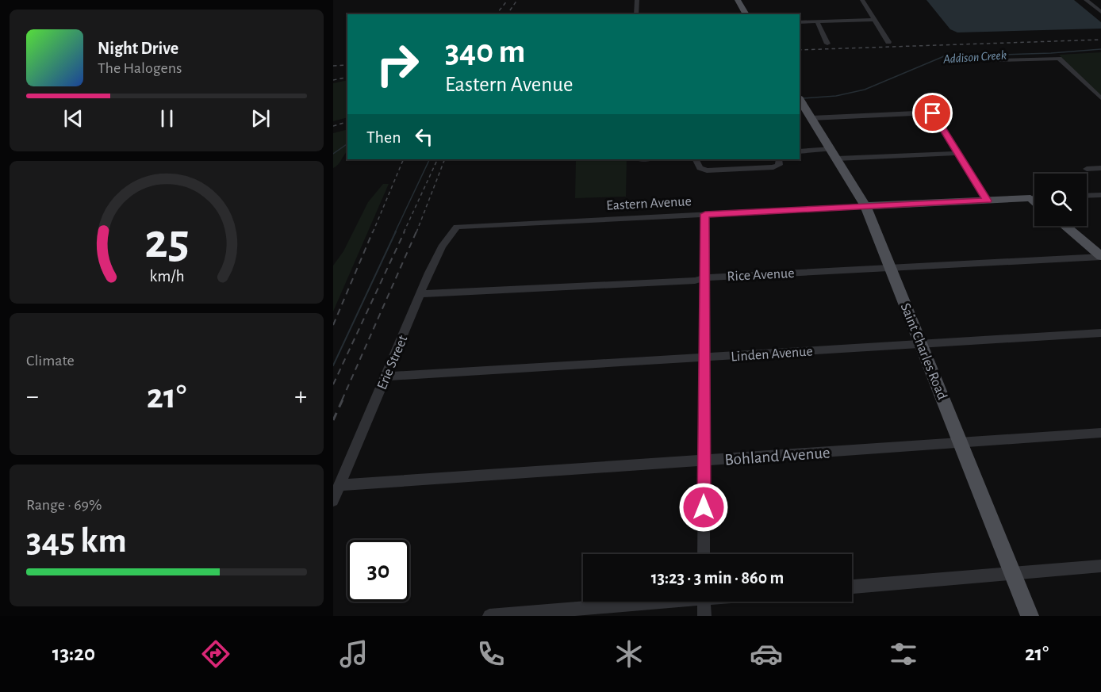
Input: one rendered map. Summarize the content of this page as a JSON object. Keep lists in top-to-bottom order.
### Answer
{
  "streets": {
    "main road": ["Eastern Avenue", "Saint Charles Road"],
    "street": [
      "Rice Avenue",
      "Linden Avenue",
      "Erie Street",
      "Bohland Avenue"
    ]
  },
  "crossings": [
    ["Eastern Avenue", "Saint Charles Road"],
    ["Eastern Avenue", "Erie Street"],
    ["Rice Avenue", "Saint Charles Road"],
    ["Rice Avenue", "Erie Street"],
    ["Saint Charles Road", "Linden Avenue"],
    ["Saint Charles Road", "Bohland Avenue"],
    ["Linden Avenue", "Erie Street"],
    ["Erie Street", "Bohland Avenue"]
  ],
  "water": ["Addison Creek"],
  "page": {
    "turn": ["340 m", "Eastern Avenue"],
    "song": ["Night Drive", "The Halogens"],
    "then": "Then",
    "tile": [
      "Climate",
      ["Range · 69%", "345 km"]
    ],
    "heat": ["−", "21°", "+"],
    "limit": "30",
    "trip": "13:23 · 3 min · 860 m",
    "tabs": ["13:20", "21°"],
    "gauge": ["25", "km/h"]
  }
}
